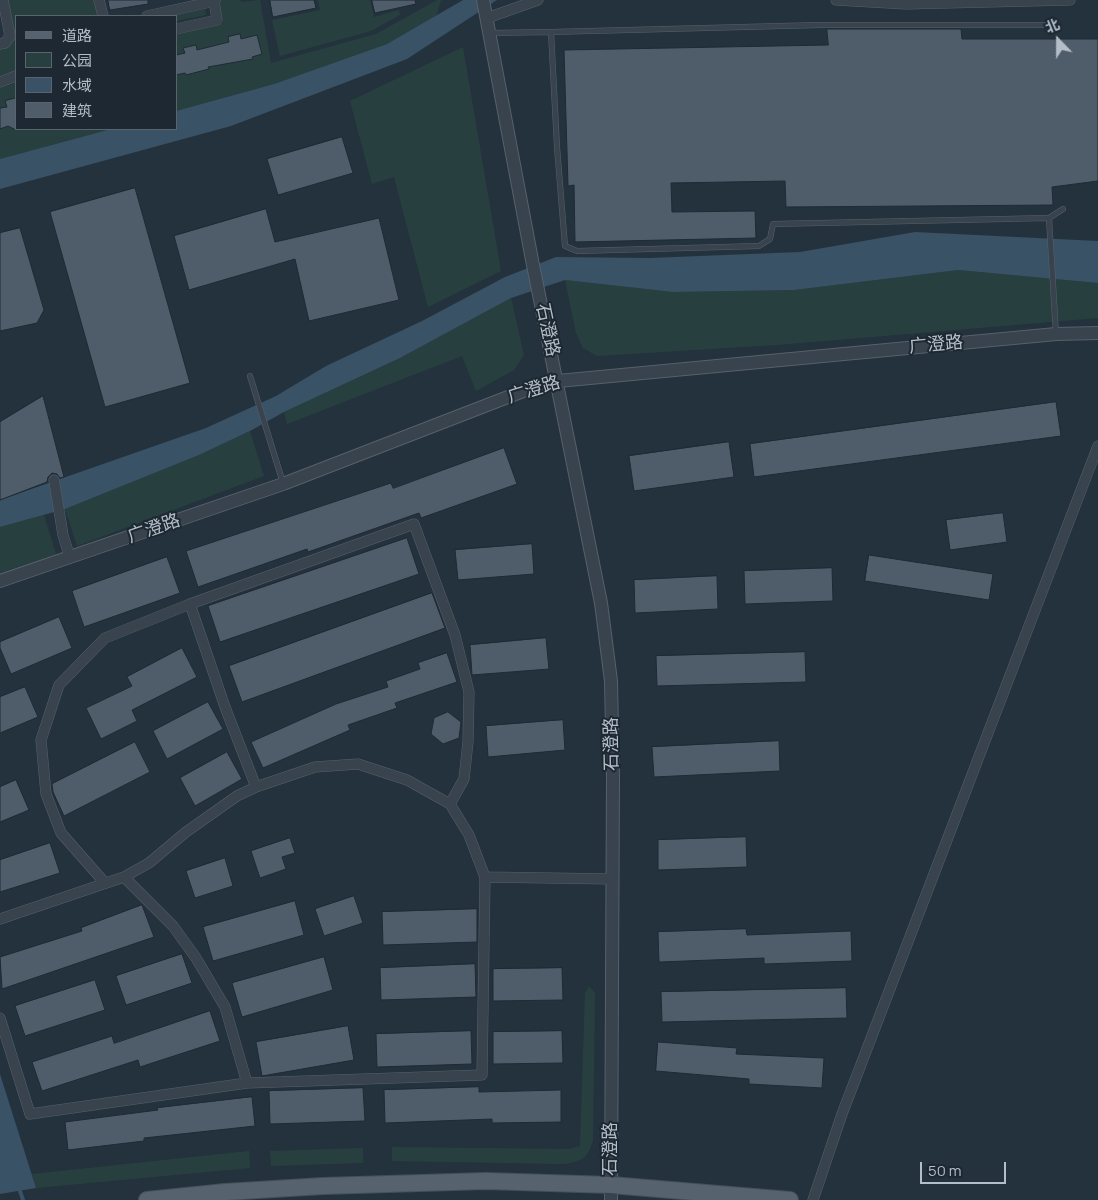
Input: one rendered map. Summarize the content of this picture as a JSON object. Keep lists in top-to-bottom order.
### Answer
{
  "streets": {
    "street": ["石澄路", "广澄路"]
  },
  "crossings": [
    ["石澄路", "广澄路"]
  ],
  "legend": [
    "道路",
    "公园",
    "水域",
    "建筑"
  ],
  "scale_bar": "50 m",
  "north": "top"
}
